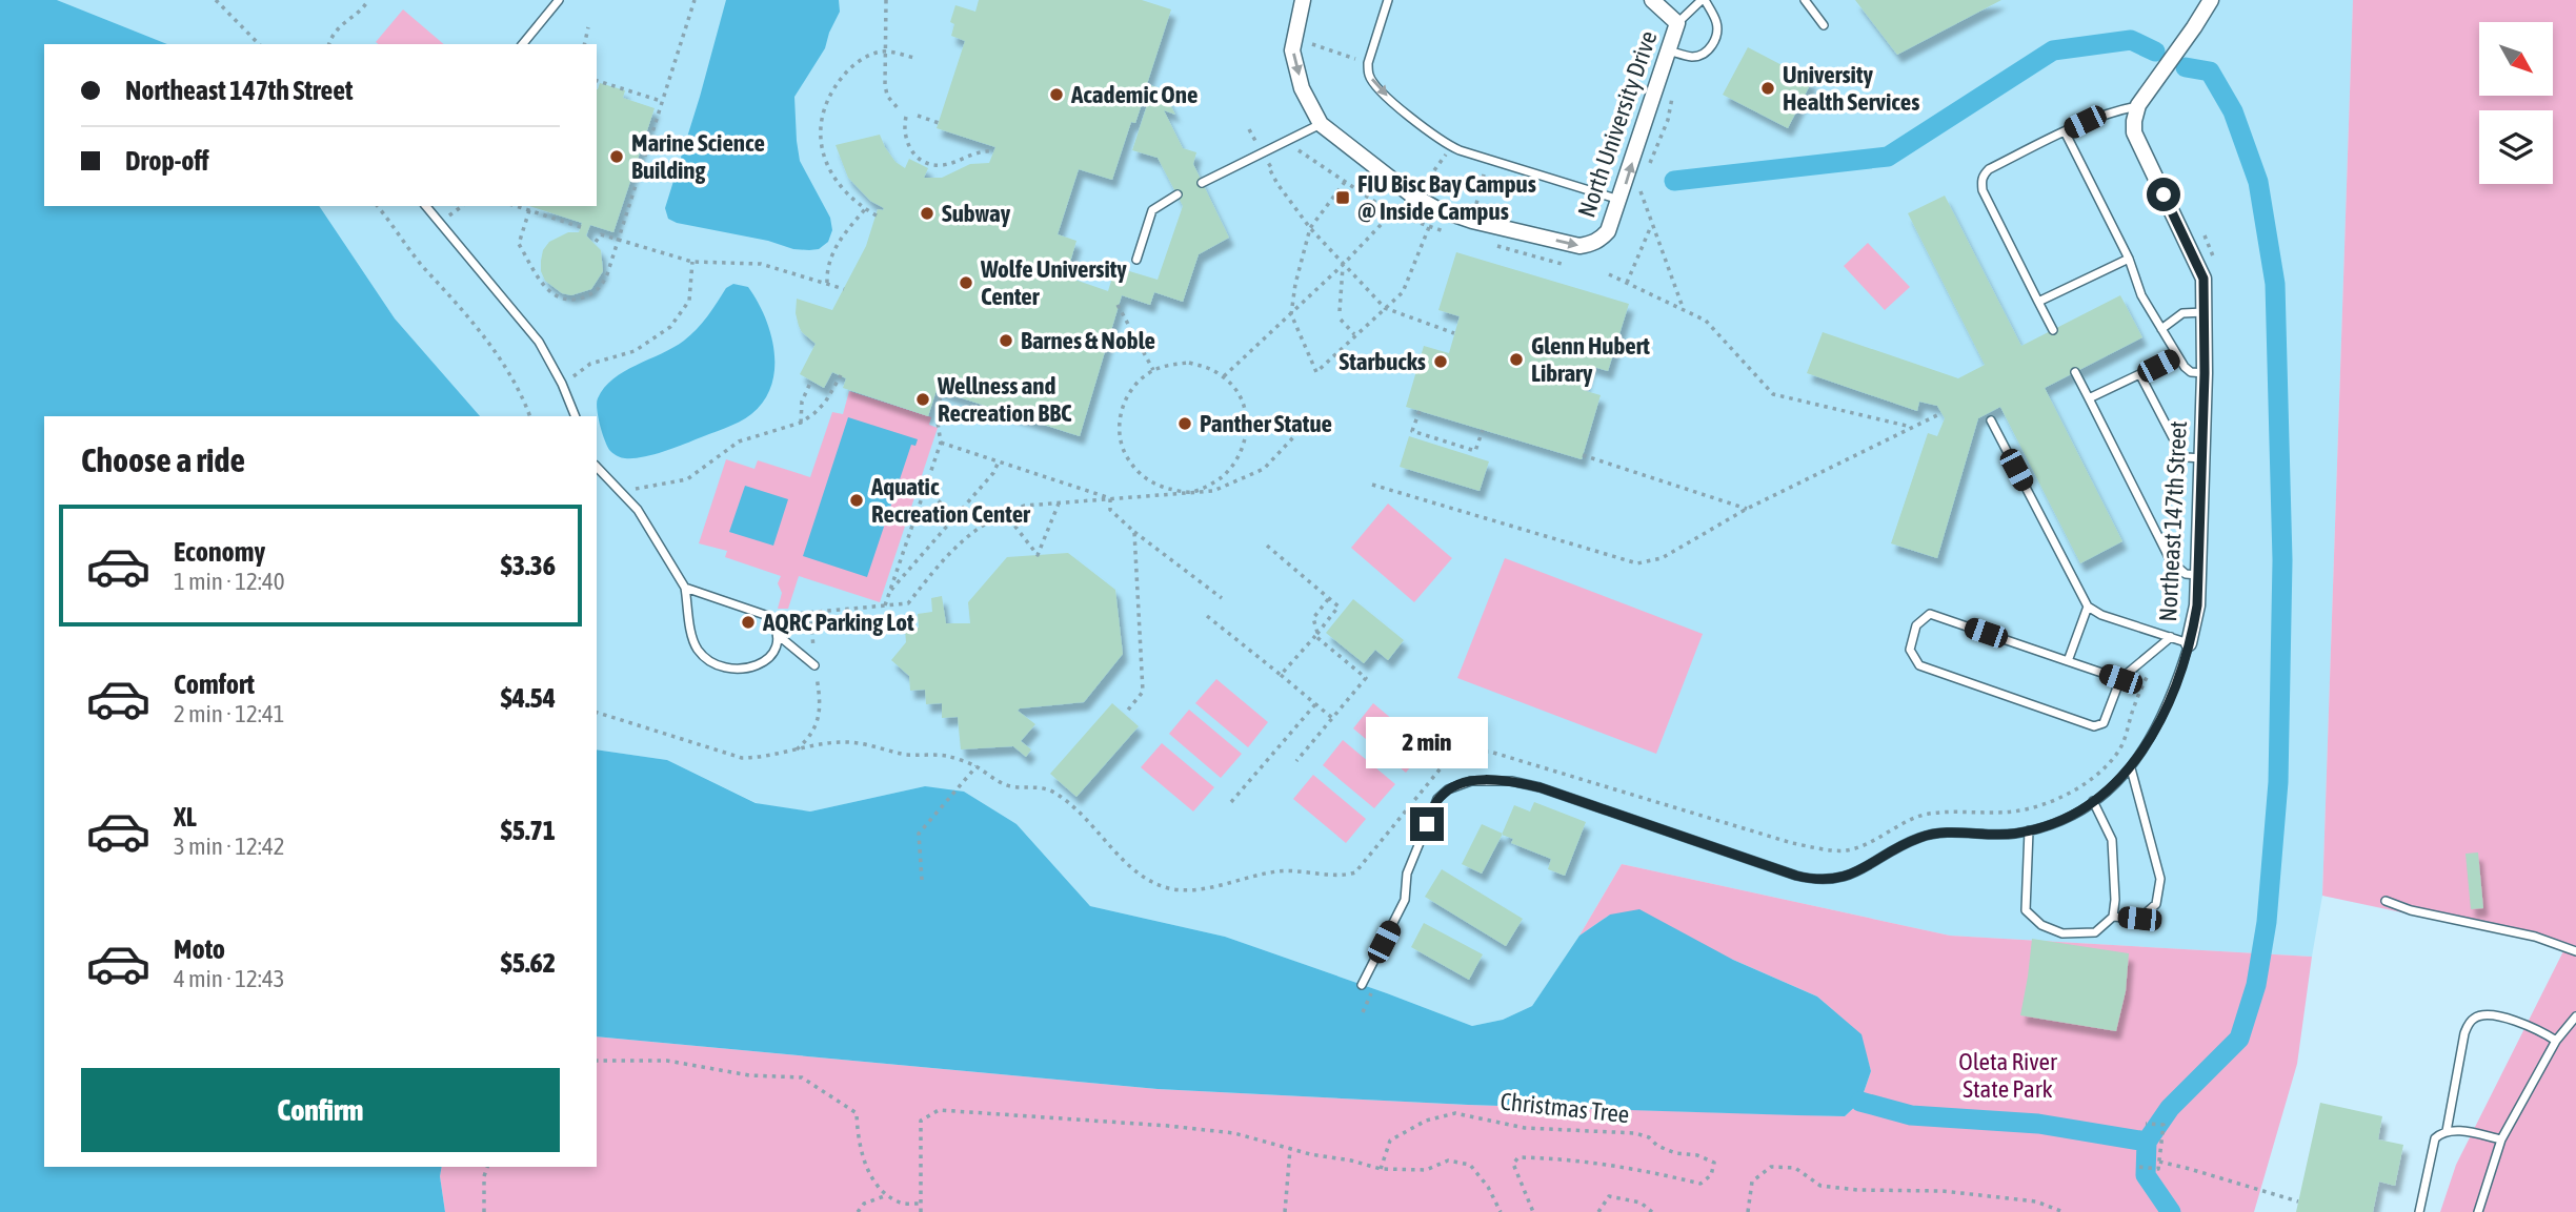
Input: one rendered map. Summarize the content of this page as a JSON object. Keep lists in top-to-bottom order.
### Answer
{
  "streets": {
    "street": ["North University Drive", "Northeast 147th Street"],
    "path": ["Christmas Tree"]
  },
  "parks": ["Oleta River State Park"],
  "places": {
    "other": [
      "University Health Services",
      "Academic One",
      "Marine Science Building",
      "Subway",
      "Wolfe University Center",
      "Barnes & Noble",
      "Glenn Hubert Library",
      "Starbucks",
      "Wellness and Recreation BBC",
      "Panther Statue",
      "Aquatic Recreation Center",
      "AQRC Parking Lot"
    ],
    "transit": ["FIU Bisc Bay Campus @ Inside Campus"]
  },
  "north": "bottom right",
  "page": {
    "banner": ["Northeast 147th Street", "Drop-off"],
    "heading": "Choose a ride",
    "list": [
      {
        "name": "Economy",
        "note": "1 min · 12:40",
        "value": "$3.36"
      },
      {
        "name": "Comfort",
        "note": "2 min · 12:41",
        "value": "$4.54"
      },
      {
        "name": "XL",
        "note": "3 min · 12:42",
        "value": "$5.71"
      },
      {
        "name": "Moto",
        "note": "4 min · 12:43",
        "value": "$5.62"
      }
    ],
    "bubble": "2 min",
    "buttons": "Confirm"
  }
}
